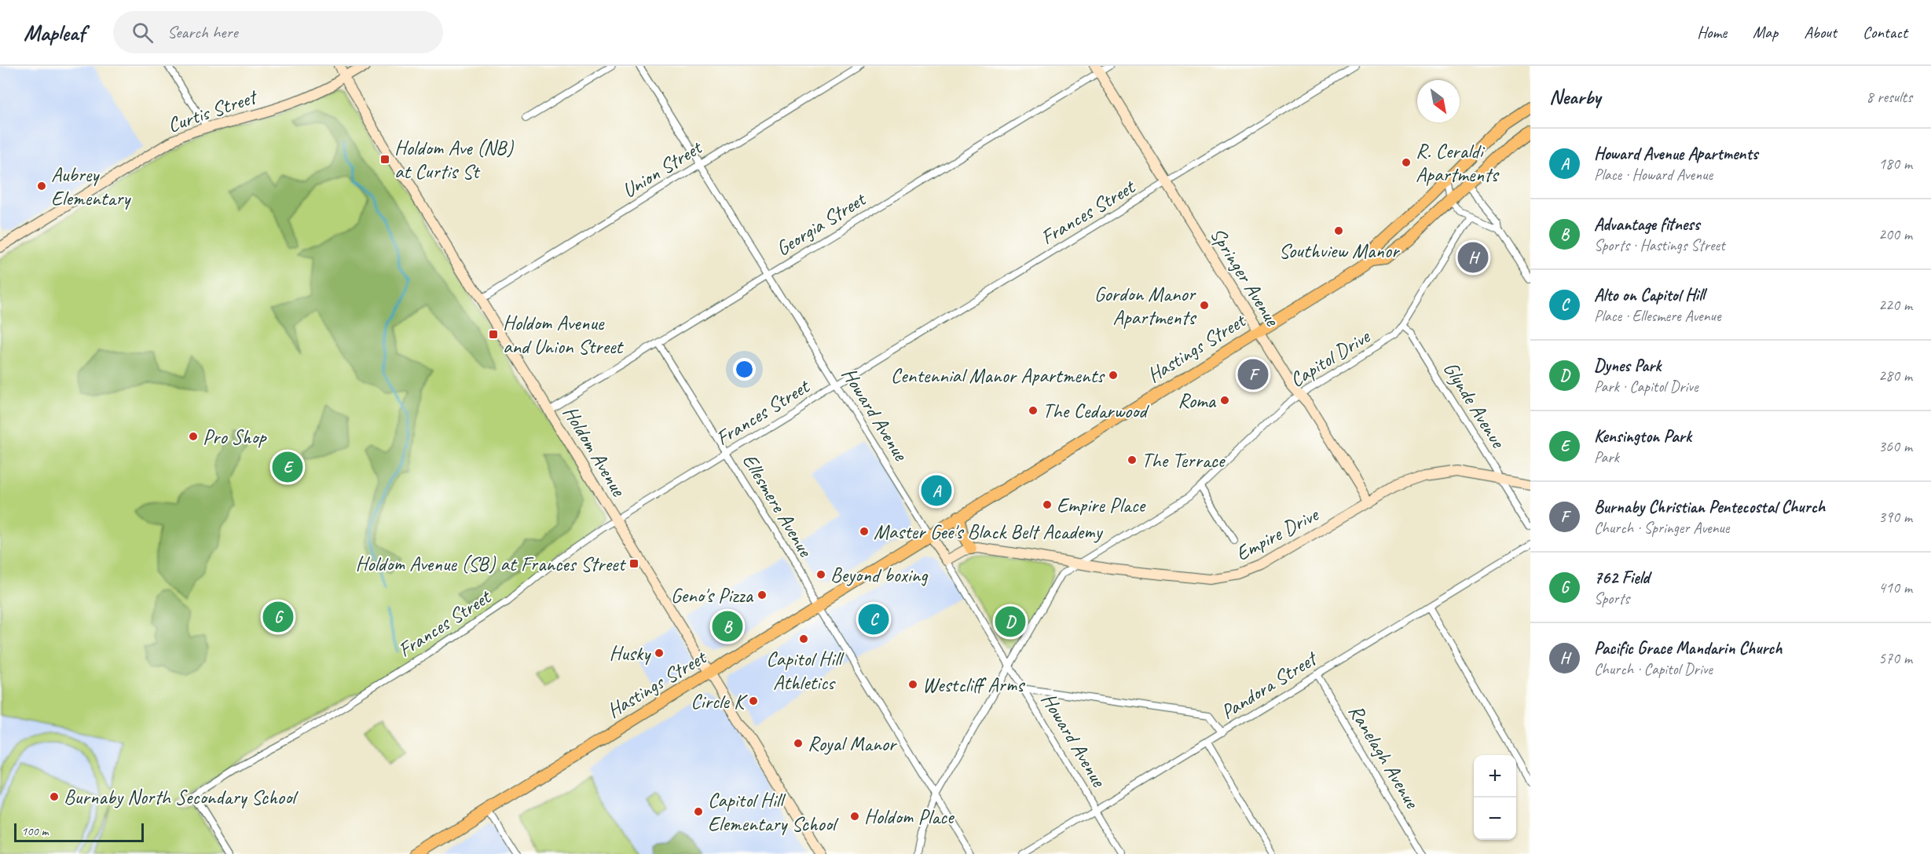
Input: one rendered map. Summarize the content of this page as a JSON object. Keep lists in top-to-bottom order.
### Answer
{
  "streets": {
    "main road": ["Hastings Street"],
    "street": [
      "Curtis Street",
      "Union Street",
      "Frances Street",
      "Georgia Street",
      "Springer Avenue",
      "Capitol Drive",
      "Glynde Avenue",
      "Howard Avenue",
      "Holdom Avenue",
      "Ellesmere Avenue",
      "Empire Drive",
      "Pandora Street",
      "Ranelagh Avenue"
    ]
  },
  "crossings": [
    ["Curtis Street", "Holdom Avenue"],
    ["Union Street", "Howard Avenue"],
    ["Union Street", "Holdom Avenue"],
    ["Frances Street", "Springer Avenue"],
    ["Frances Street", "Howard Avenue"],
    ["Frances Street", "Holdom Avenue"],
    ["Frances Street", "Ellesmere Avenue"],
    ["Georgia Street", "Springer Avenue"],
    ["Georgia Street", "Howard Avenue"],
    ["Georgia Street", "Holdom Avenue"],
    ["Georgia Street", "Ellesmere Avenue"],
    ["Springer Avenue", "Hastings Street"],
    ["Springer Avenue", "Capitol Drive"],
    ["Springer Avenue", "Empire Drive"],
    ["Hastings Street", "Howard Avenue"],
    ["Hastings Street", "Holdom Avenue"],
    ["Hastings Street", "Ellesmere Avenue"],
    ["Capitol Drive", "Glynde Avenue"],
    ["Capitol Drive", "Howard Avenue"],
    ["Capitol Drive", "Ellesmere Avenue"],
    ["Capitol Drive", "Empire Drive"],
    ["Glynde Avenue", "Empire Drive"],
    ["Howard Avenue", "Pandora Street"],
    ["Pandora Street", "Ranelagh Avenue"]
  ],
  "places": {
    "transit": ["Holdom Ave (NB) at Curtis St", "Holdom Avenue and Union Street", "Holdom Avenue (SB) at Frances Street"],
    "other": [
      "R. Ceraldi Apartments",
      "Aubrey Elementary",
      "Southview Manor",
      "Gordon Manor Apartments",
      "Centennial Manor Apartments",
      "Roma",
      "The Cedarwood",
      "Pro Shop",
      "The Terrace",
      "Empire Place",
      "Master Gee's Black Belt Academy",
      "Beyond boxing",
      "Geno's Pizza",
      "Capitol Hill Athletics",
      "Husky",
      "Westcliff Arms",
      "Circle K",
      "Royal Manor",
      "Burnaby North Secondary School",
      "Capitol Hill Elementary School",
      "Holdom Place"
    ]
  },
  "scale_bar": "100 m",
  "north": "bottom right",
  "page": {
    "header": "Mapleaf",
    "search": "Search here",
    "nav": [
      "Home",
      "Map",
      "About",
      "Contact"
    ],
    "heading": ["Nearby", "8 results"],
    "list": [
      {
        "mark": "A",
        "name": "Howard Avenue Apartments",
        "note": "Place · Howard Avenue",
        "value": "180 m"
      },
      {
        "mark": "B",
        "name": "Advantage fitness",
        "note": "Sports · Hastings Street",
        "value": "200 m"
      },
      {
        "mark": "C",
        "name": "Alto on Capitol Hill",
        "note": "Place · Ellesmere Avenue",
        "value": "220 m"
      },
      {
        "mark": "D",
        "name": "Dynes Park",
        "note": "Park · Capitol Drive",
        "value": "280 m"
      },
      {
        "mark": "E",
        "name": "Kensington Park",
        "note": "Park",
        "value": "360 m"
      },
      {
        "mark": "F",
        "name": "Burnaby Christian Pentecostal Church",
        "note": "Church · Springer Avenue",
        "value": "390 m"
      },
      {
        "mark": "G",
        "name": "762 Field",
        "note": "Sports",
        "value": "410 m"
      },
      {
        "mark": "H",
        "name": "Pacific Grace Mandarin Church",
        "note": "Church · Capitol Drive",
        "value": "570 m"
      }
    ],
    "pins": [
      "H",
      "F",
      "E",
      "A",
      "G",
      "C",
      "D",
      "B"
    ],
    "map_buttons": ["+", "−"],
    "scale": "100 m"
  }
}
